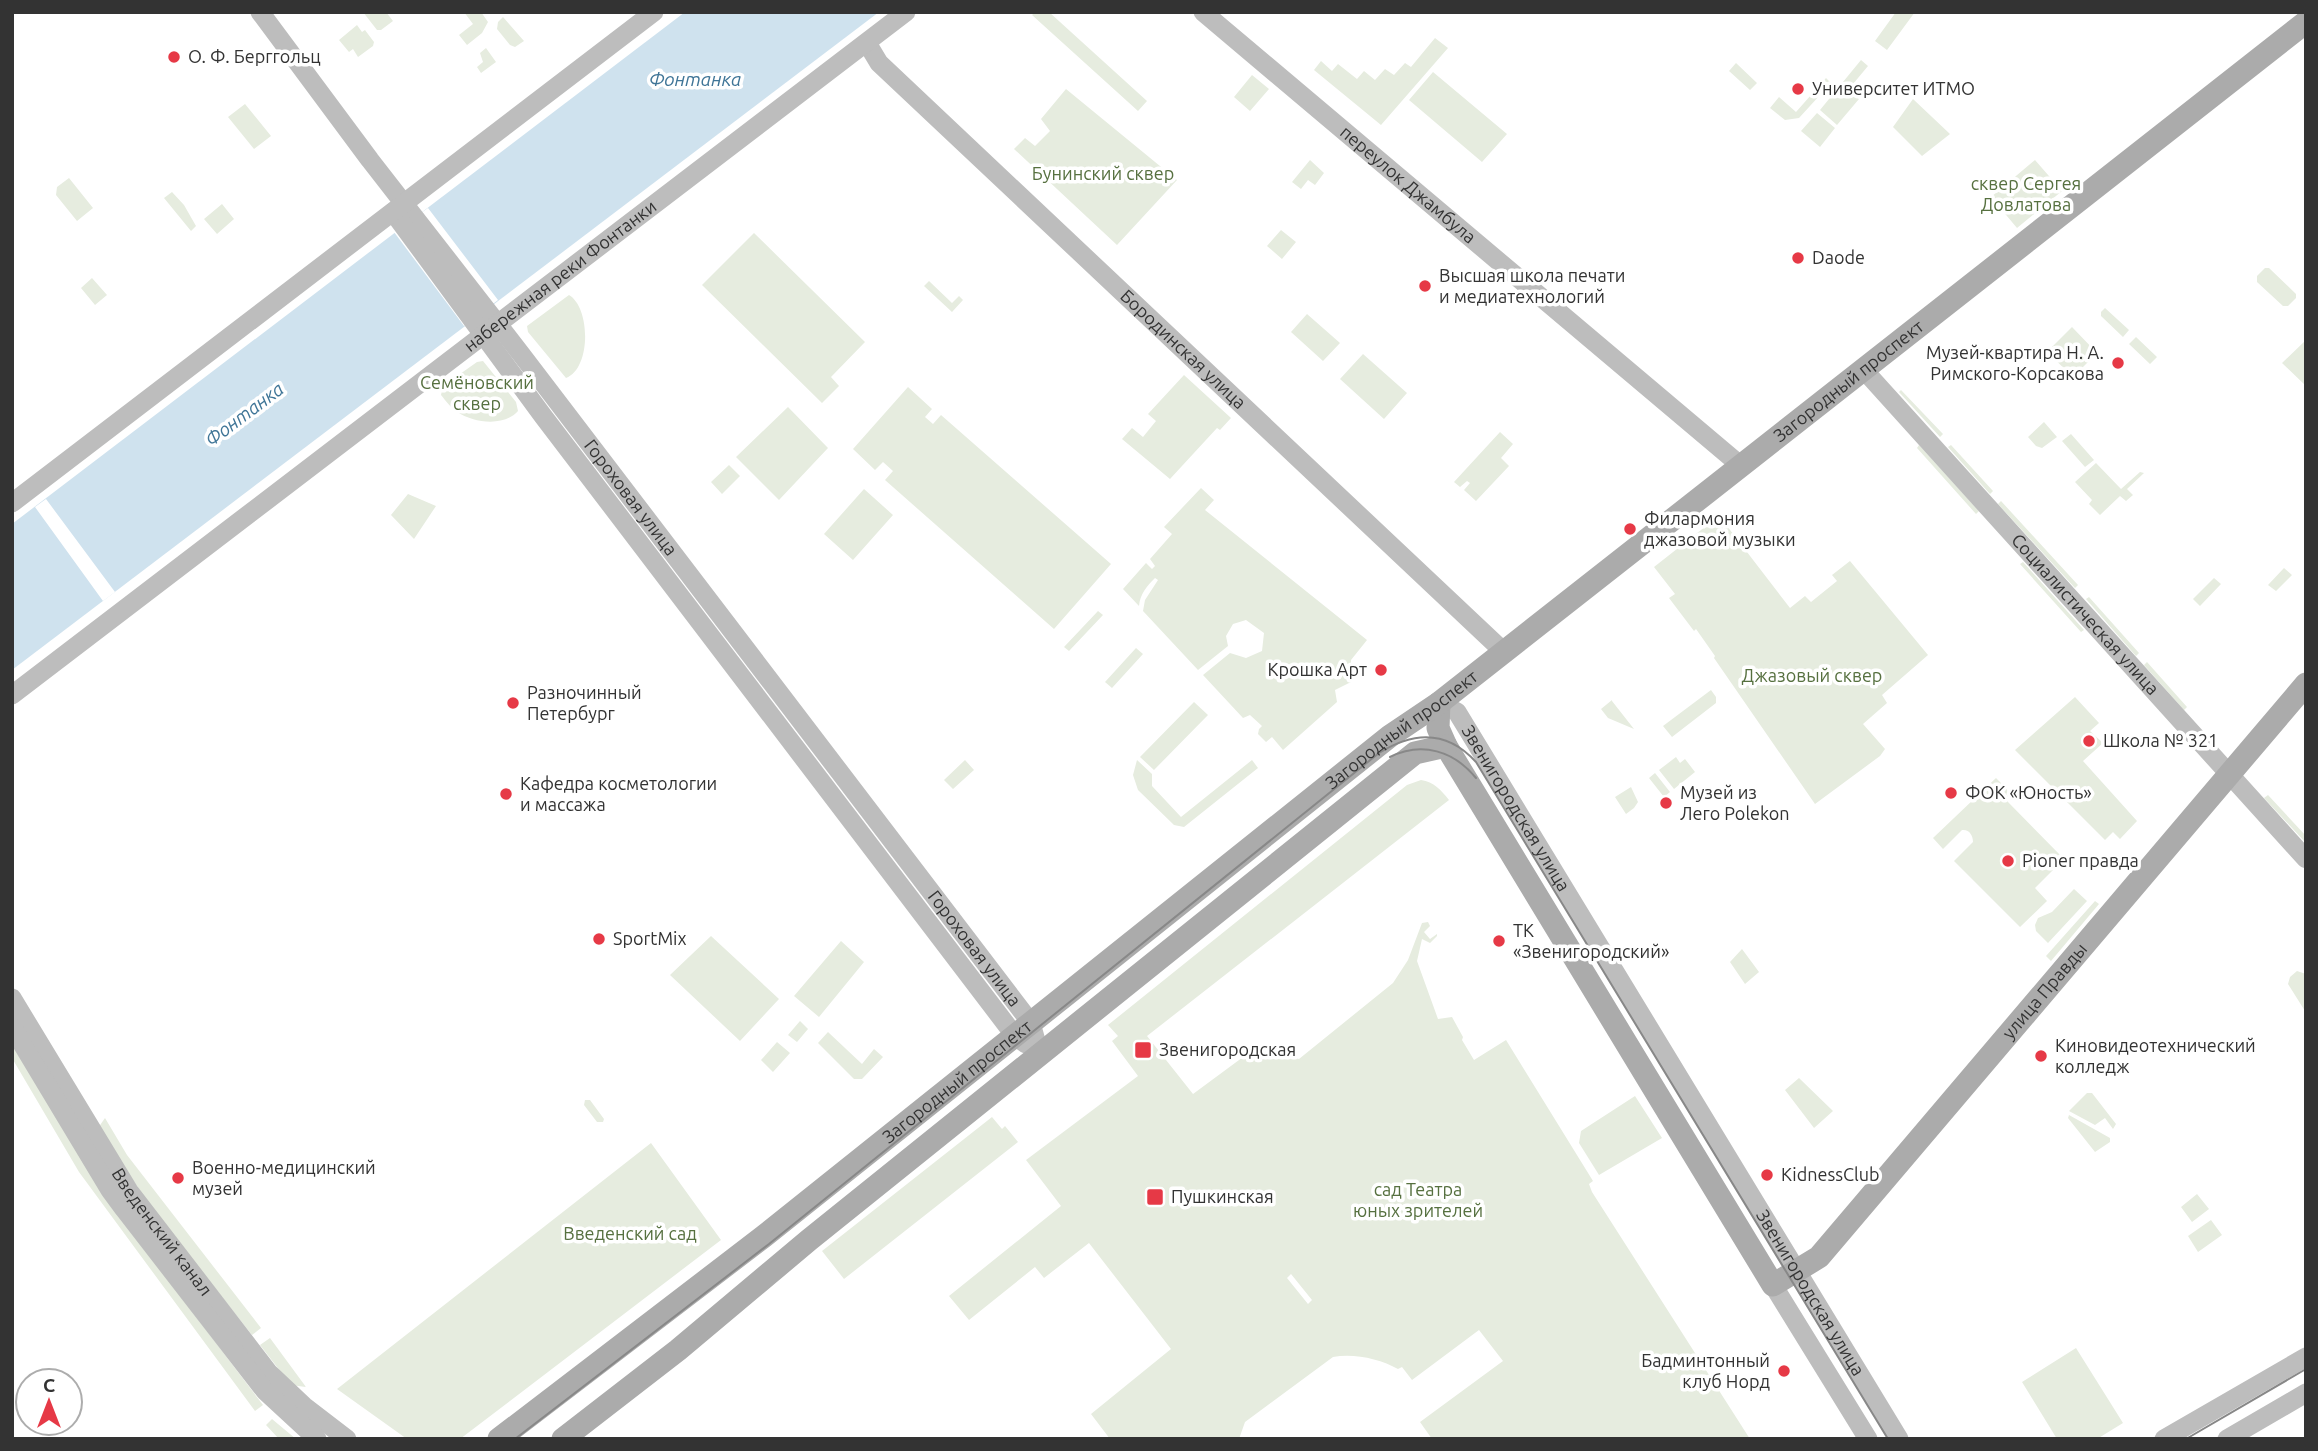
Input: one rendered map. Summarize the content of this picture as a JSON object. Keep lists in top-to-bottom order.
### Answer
{
  "streets": {
    "main road": ["Загородный проспект", "Звенигородская улица", "улица Правды"],
    "street": [
      "переулок Джамбула",
      "набережная реки Фонтанки",
      "Бородинская улица",
      "Гороховая улица",
      "Социалистическая улица",
      "Введенский канал"
    ]
  },
  "crossings": [
    ["переулок Джамбула", "Загородный проспект"],
    ["набережная реки Фонтанки", "Бородинская улица"],
    ["набережная реки Фонтанки", "Гороховая улица"],
    ["Бородинская улица", "Загородный проспект"],
    ["Загородный проспект", "Гороховая улица"],
    ["Загородный проспект", "Социалистическая улица"],
    ["Загородный проспект", "Звенигородская улица"],
    ["Социалистическая улица", "улица Правды"],
    ["Звенигородская улица", "улица Правды"]
  ],
  "water": ["Фонтанка"],
  "parks": [
    "Бунинский сквер",
    "сквер Сергея Довлатова",
    "Семёновский сквер",
    "Джазовый сквер",
    "сад Театра юных зрителей",
    "Введенский сад"
  ],
  "places": {
    "other": [
      "О. Ф. Берггольц",
      "Университет ИТМО",
      "Daode",
      "Высшая школа печати и медиатехнологий",
      "Музей-квартира Н. А. Римского-Корсакова",
      "Филармония джазовой музыки",
      "Крошка Арт",
      "Разночинный Петербург",
      "Школа № 321",
      "ФОК «Юность»",
      "Кафедра косметологии и массажа",
      "Музей из Лего Polekon",
      "Pioner правда",
      "SportMix",
      "ТК «Звенигородский»",
      "Киновидеотехнический колледж",
      "KidnessClub",
      "Военно-медицинский музей",
      "Бадминтонный клуб Норд"
    ],
    "transit": ["Звенигородская", "Пушкинская"]
  },
  "north": "top"
}
